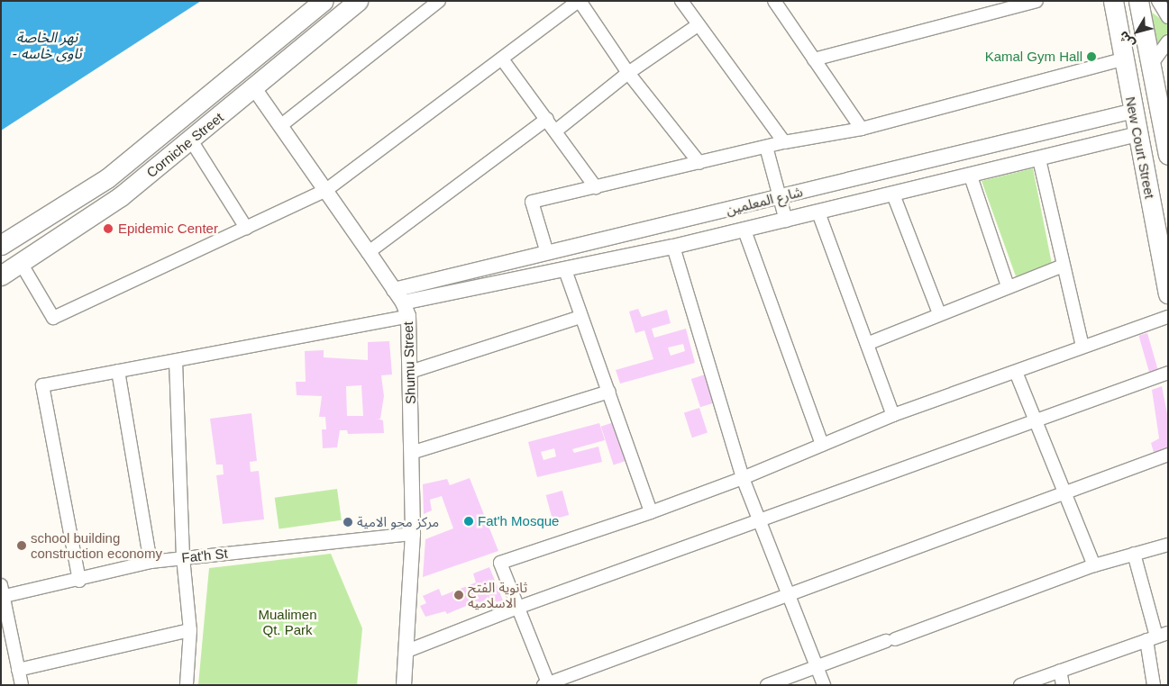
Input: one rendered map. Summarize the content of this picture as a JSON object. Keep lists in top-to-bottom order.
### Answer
{
  "streets": {
    "main road": ["Corniche Street", "New Court Street"],
    "street": ["شارع المعلمين", "Shumu Street", "Fat'h St"]
  },
  "crossings": [
    ["Corniche Street", "Shumu Street"],
    ["New Court Street", "شارع المعلمين"],
    ["شارع المعلمين", "Shumu Street"],
    ["Shumu Street", "Fat'h St"]
  ],
  "water": ["نهر الخاصة - ئاوی خاسە"],
  "parks": ["Mualimen Qt. Park"],
  "places": [
    "Kamal Gym Hall",
    "Epidemic Center",
    "Fat'h Mosque",
    "مركز محو الامية",
    "school building construction economy",
    "ثانوية الفتح الاسلاميه"
  ],
  "north": "bottom left"
}
